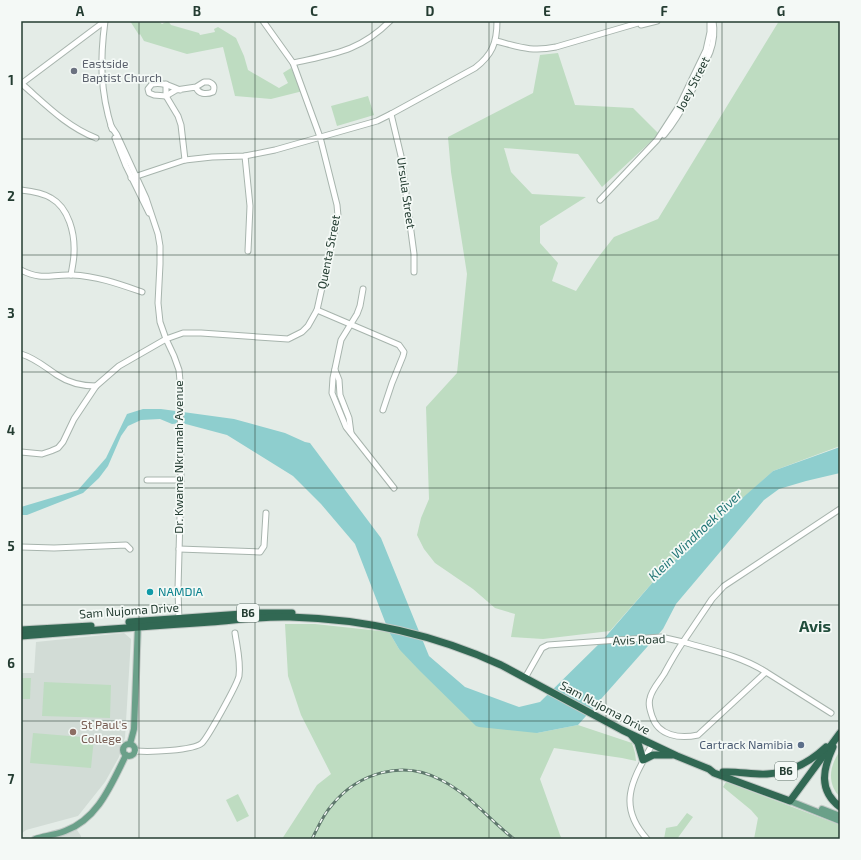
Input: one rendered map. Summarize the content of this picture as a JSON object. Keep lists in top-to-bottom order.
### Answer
{
  "streets": {
    "highway": ["Sam Nujoma Drive", "B6"],
    "street": [
      "Joey Street",
      "Ursula Street",
      "Quenta Street",
      "Dr. Kwame Nkrumah Avenue",
      "Avis Road"
    ]
  },
  "crossings": [
    ["Quenta Street", "Dr. Kwame Nkrumah Avenue"],
    ["Dr. Kwame Nkrumah Avenue", "Sam Nujoma Drive"],
    ["Sam Nujoma Drive", "B6"],
    ["Sam Nujoma Drive", "Avis Road"]
  ],
  "districts": ["Avis"],
  "water": ["Klein Windhoek River"],
  "places": [
    "Eastside Baptist Church",
    "NAMDIA",
    "St Paul's College",
    "Cartrack Namibia"
  ],
  "grid": {
    "columns": [
      "A",
      "B",
      "C",
      "D",
      "E",
      "F",
      "G"
    ],
    "rows": [
      "1",
      "2",
      "3",
      "4",
      "5",
      "6",
      "7"
    ]
  }
}
